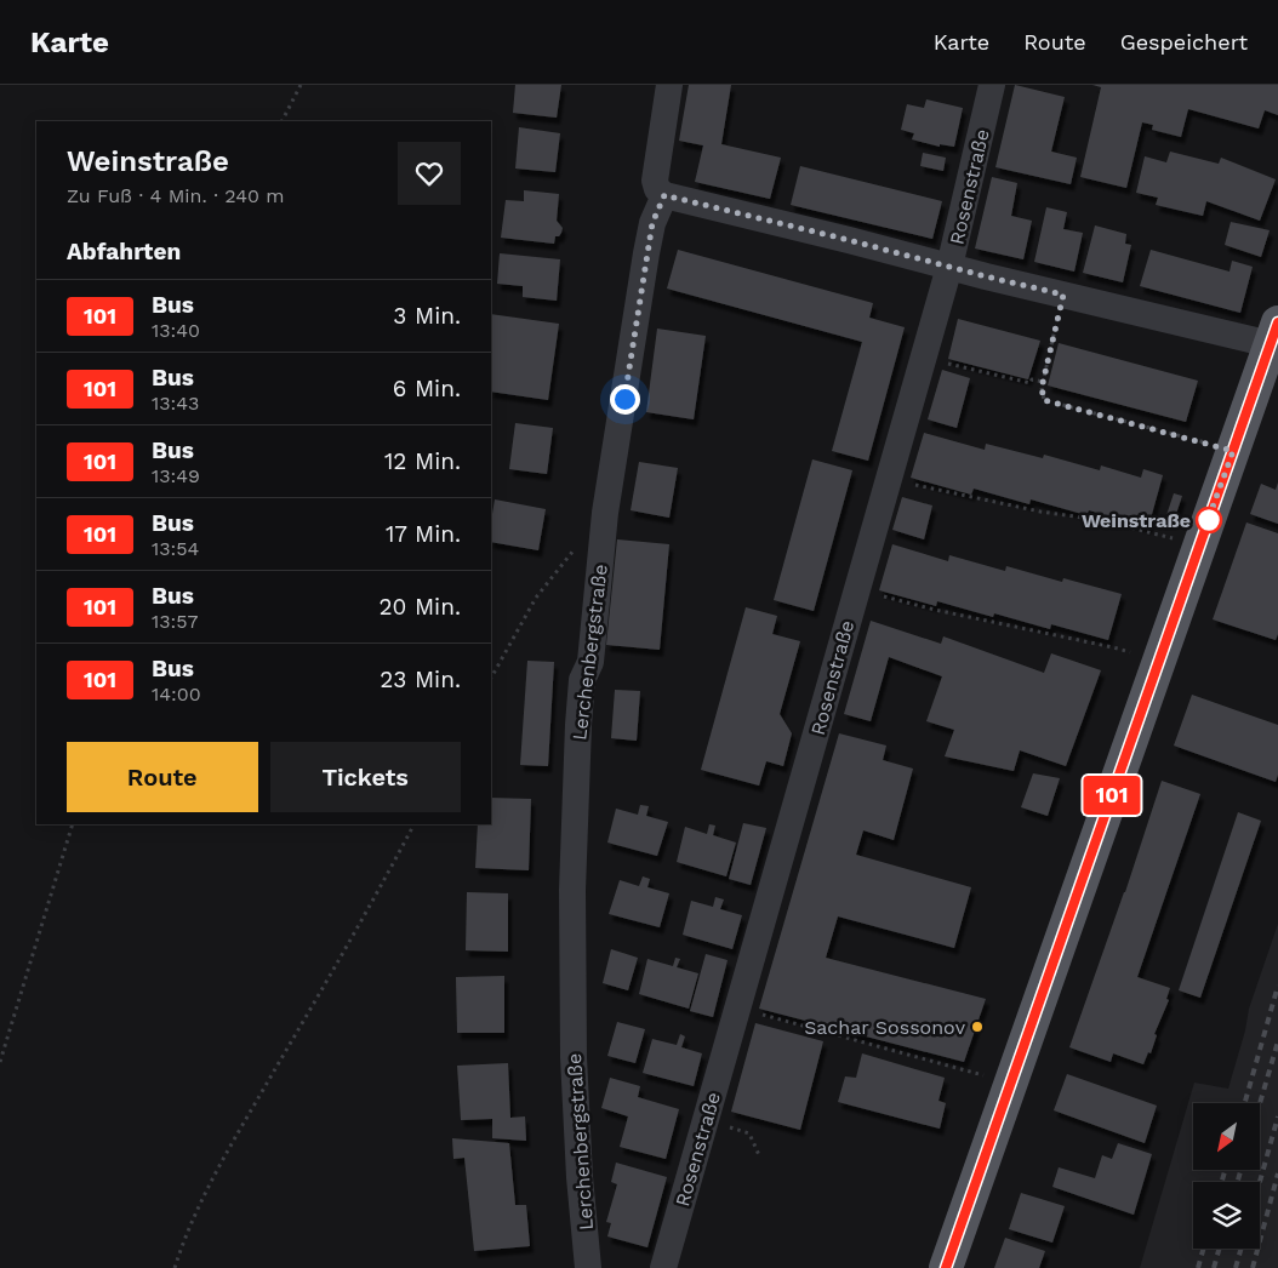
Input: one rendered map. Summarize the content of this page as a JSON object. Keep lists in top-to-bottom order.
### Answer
{
  "streets": {
    "street": ["Rosenstraße", "Lerchenbergstraße"]
  },
  "places": ["Weinstraße", "Sachar Sossonov"],
  "lines": ["bus line 101"],
  "north": "bottom left",
  "page": {
    "header": "Karte",
    "nav": ["Karte", "Route", "Gespeichert"],
    "on_map": "101",
    "heading": [
      ["Weinstraße", "Zu Fuß · 4 Min. · 240 m"],
      "Abfahrten"
    ],
    "list": [
      {
        "mark": "101",
        "name": "Bus",
        "note": "13:40",
        "value": "3 Min."
      },
      {
        "mark": "101",
        "name": "Bus",
        "note": "13:43",
        "value": "6 Min."
      },
      {
        "mark": "101",
        "name": "Bus",
        "note": "13:49",
        "value": "12 Min."
      },
      {
        "mark": "101",
        "name": "Bus",
        "note": "13:54",
        "value": "17 Min."
      },
      {
        "mark": "101",
        "name": "Bus",
        "note": "13:57",
        "value": "20 Min."
      },
      {
        "mark": "101",
        "name": "Bus",
        "note": "14:00",
        "value": "23 Min."
      }
    ],
    "buttons": ["Route", "Tickets"]
  }
}
